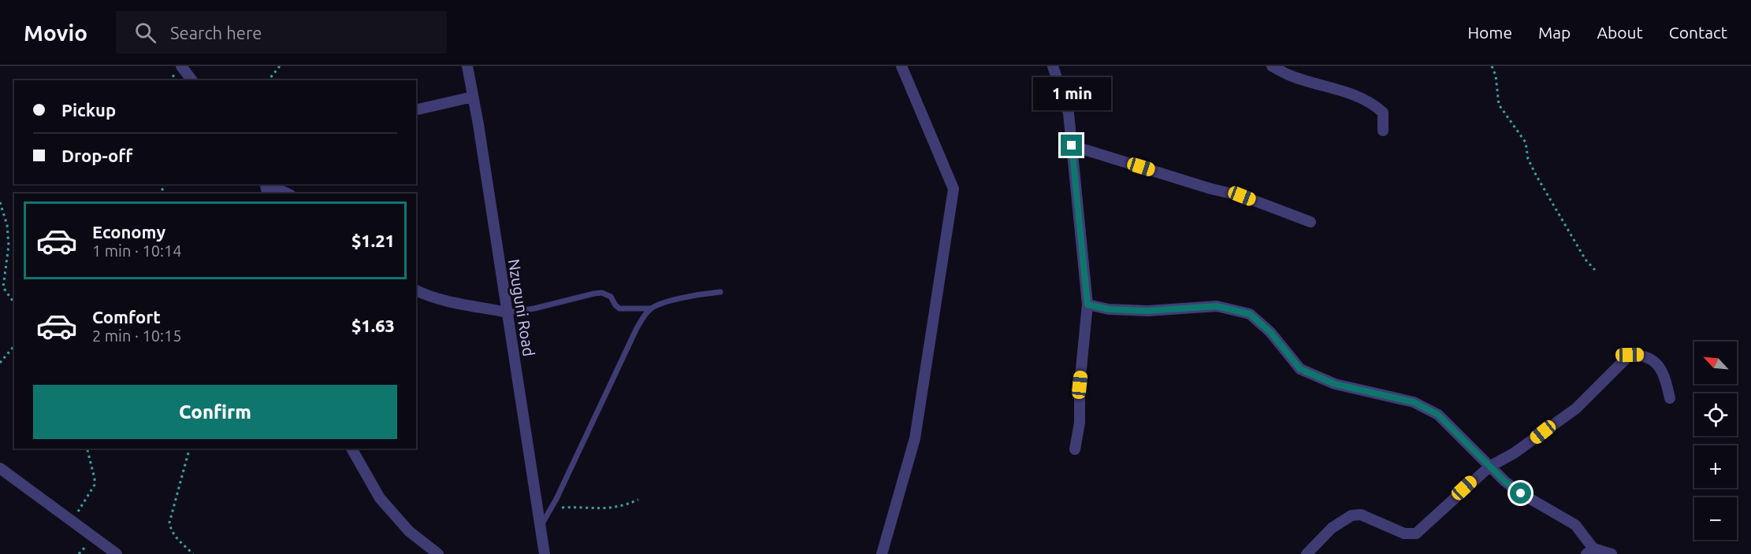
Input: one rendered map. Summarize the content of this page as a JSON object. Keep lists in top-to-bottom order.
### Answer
{
  "streets": {
    "street": ["Nzuguni Road"]
  },
  "north": "top left",
  "page": {
    "header": "Movio",
    "search": "Search here",
    "nav": [
      "Home",
      "Map",
      "About",
      "Contact"
    ],
    "bubble": "1 min",
    "banner": ["Pickup", "Drop-off"],
    "list": [
      {
        "name": "Economy",
        "note": "1 min · 10:14",
        "value": "$1.21"
      },
      {
        "name": "Comfort",
        "note": "2 min · 10:15",
        "value": "$1.63"
      }
    ],
    "map_buttons": ["+", "−"],
    "buttons": "Confirm"
  }
}
